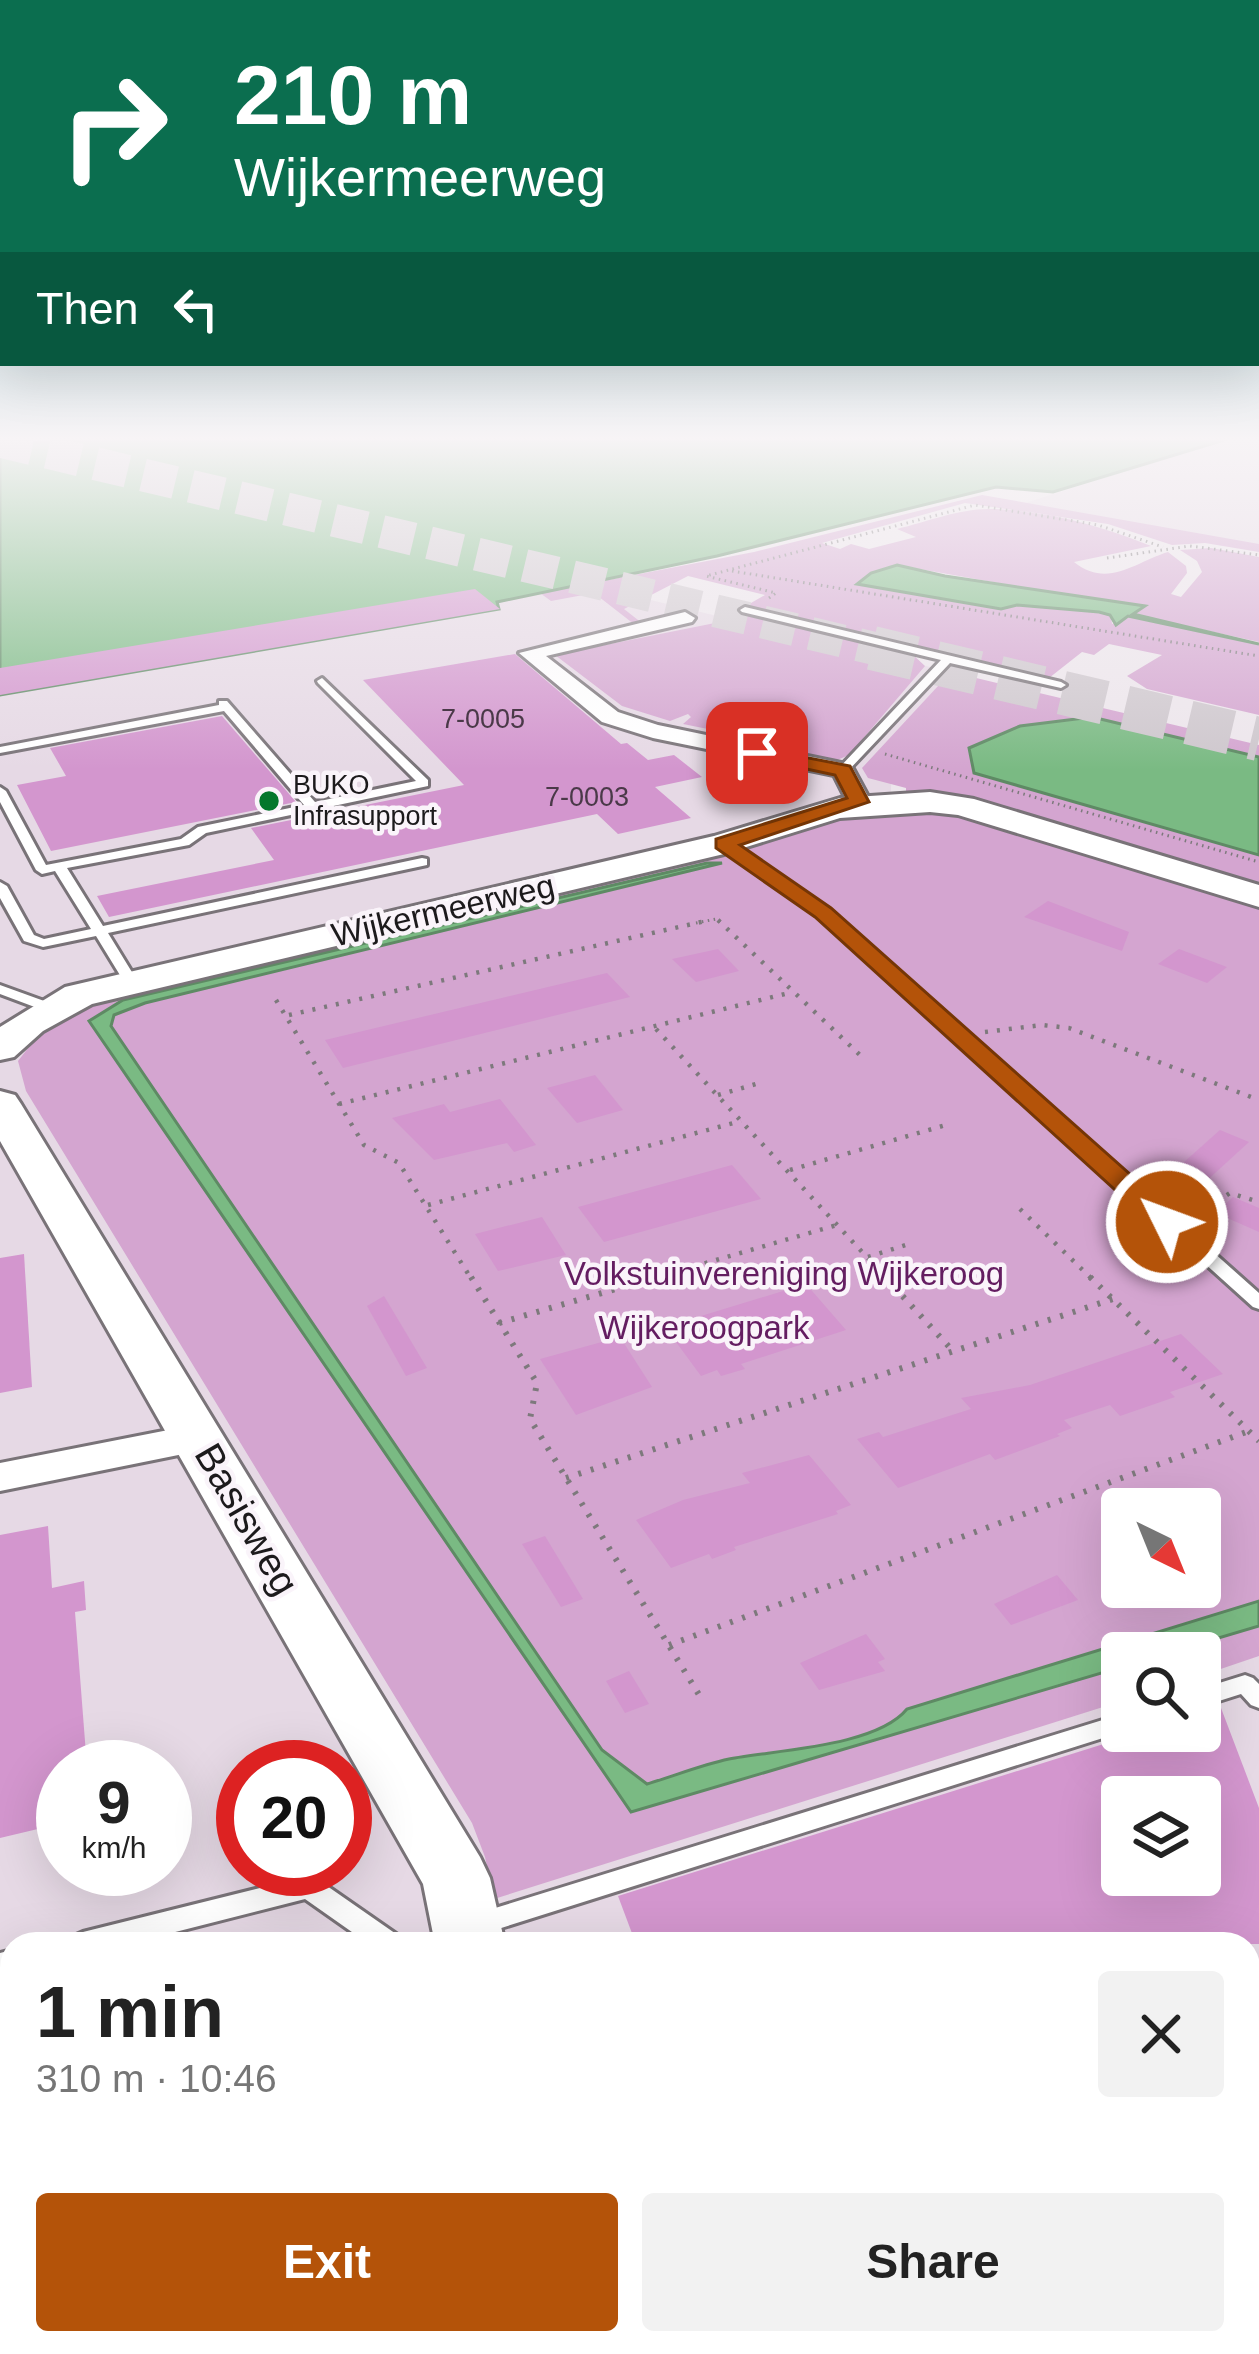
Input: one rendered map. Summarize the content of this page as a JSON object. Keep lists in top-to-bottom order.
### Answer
{
  "streets": {
    "street": ["Wijkermeerweg", "Basisweg"]
  },
  "parks": ["Volkstuinvereniging Wijkeroog", "Wijkeroogpark"],
  "places": ["BUKO Infrasupport"],
  "house_numbers": ["7-0005", "7-0003"],
  "north": "bottom right",
  "page": {
    "turn": ["210 m", "Wijkermeerweg"],
    "then": "Then",
    "speed": "9 km/h",
    "limit": "20",
    "heading": ["1 min", "310 m · 10:46"],
    "buttons": ["Exit", "Share"]
  }
}
